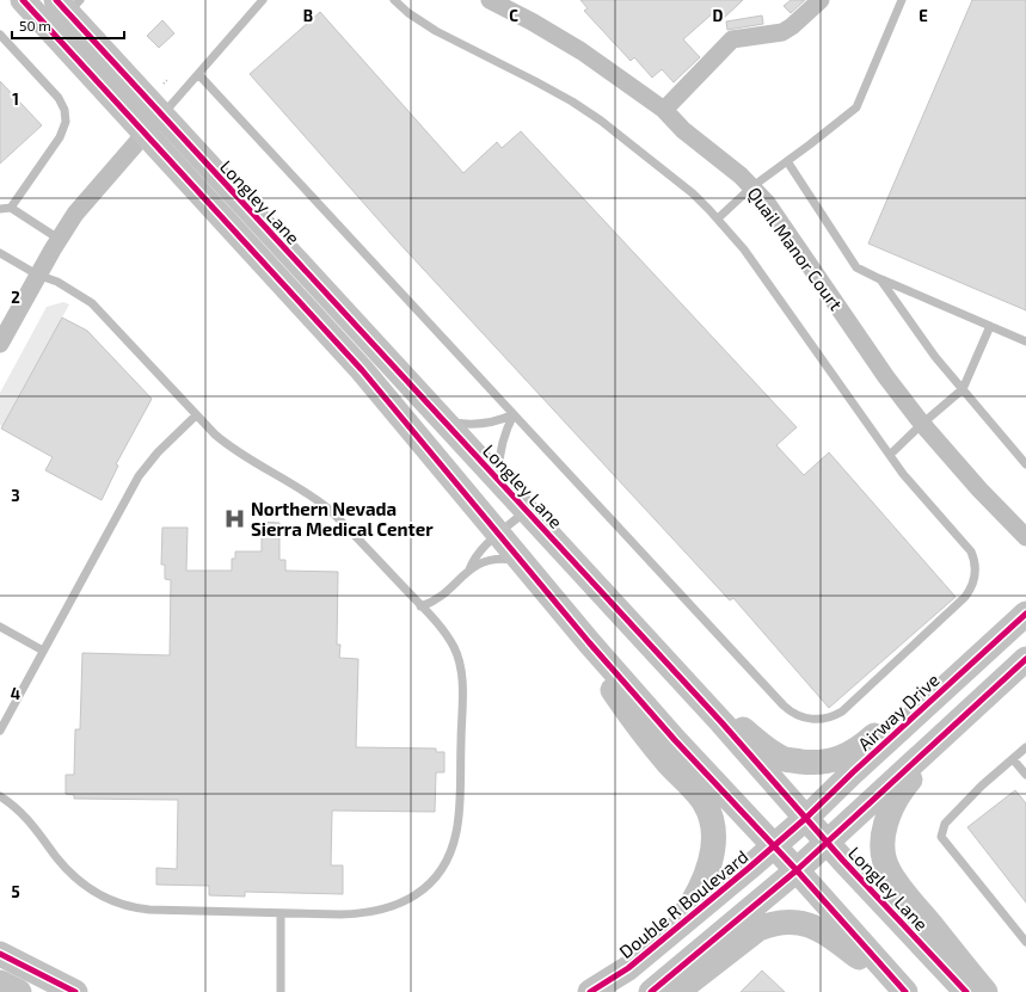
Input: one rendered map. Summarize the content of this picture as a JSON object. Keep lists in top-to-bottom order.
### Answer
{
  "streets": {
    "main road": ["Longley Lane", "Airway Drive", "Double R Boulevard"],
    "street": ["Quail Manor Court"]
  },
  "crossings": [
    ["Longley Lane", "Airway Drive"],
    ["Longley Lane", "Double R Boulevard"],
    ["Airway Drive", "Double R Boulevard"]
  ],
  "places": {
    "hospital": ["Northern Nevada Sierra Medical Center"]
  },
  "scale_bar": "50 m",
  "grid": {
    "columns": [
      "B",
      "C",
      "D",
      "E"
    ],
    "rows": [
      "1",
      "2",
      "3",
      "4",
      "5"
    ]
  }
}
